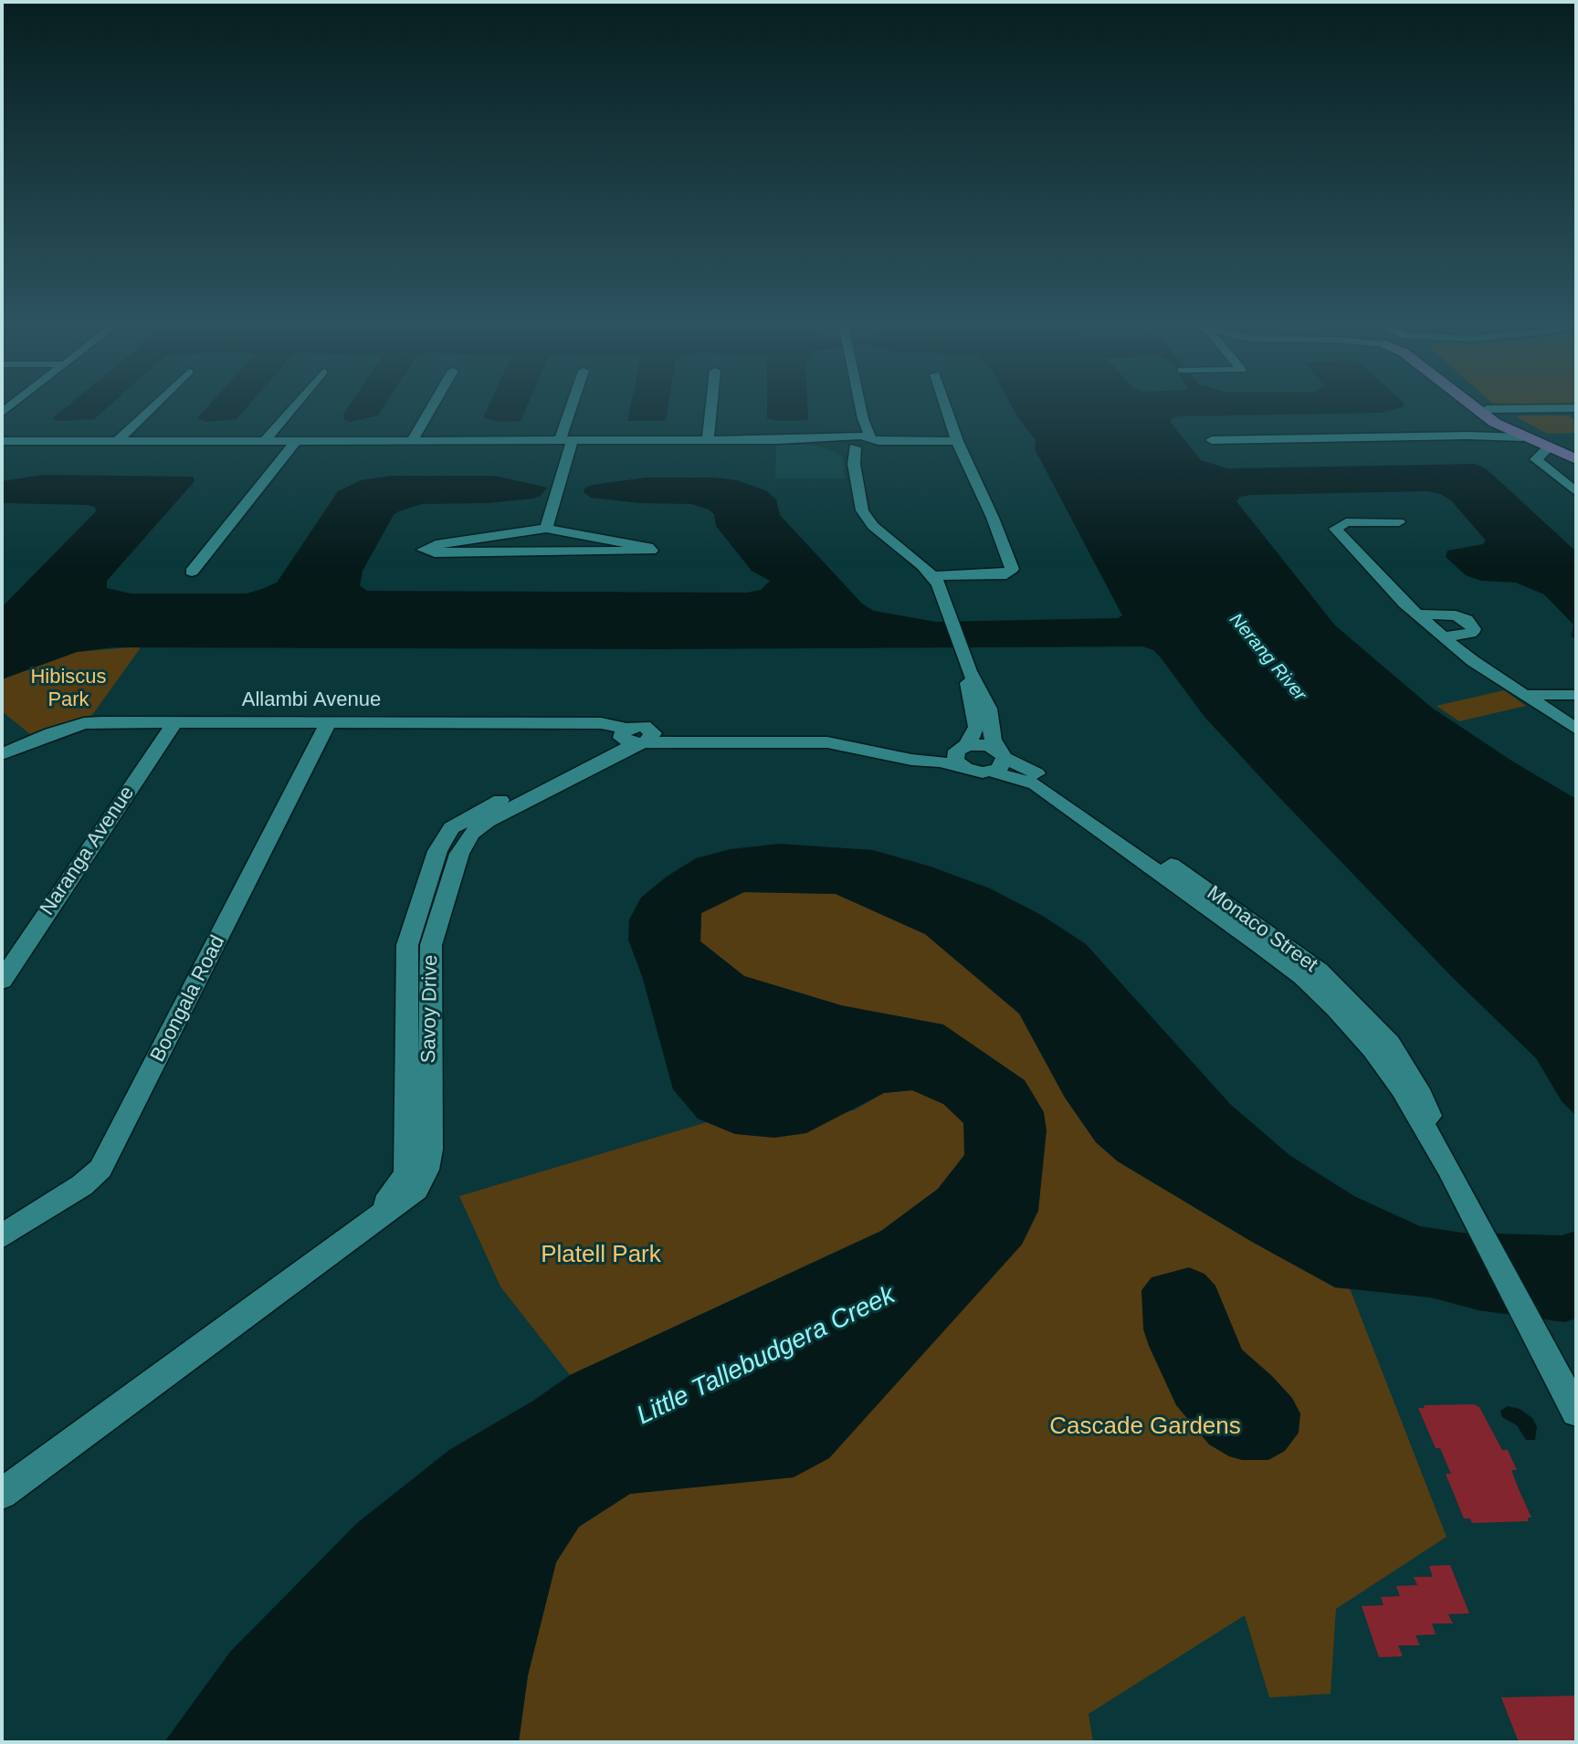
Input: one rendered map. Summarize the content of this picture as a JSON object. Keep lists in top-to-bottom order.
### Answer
{
  "streets": {
    "street": [
      "Allambi Avenue",
      "Naranga Avenue",
      "Monaco Street",
      "Boongala Road",
      "Savoy Drive"
    ]
  },
  "crossings": [
    ["Allambi Avenue", "Naranga Avenue"],
    ["Allambi Avenue", "Boongala Road"],
    ["Allambi Avenue", "Savoy Drive"],
    ["Monaco Street", "Savoy Drive"]
  ],
  "water": ["Nerang River", "Little Tallebudgera Creek"],
  "parks": ["Hibiscus Park", "Platell Park", "Cascade Gardens"]
}
